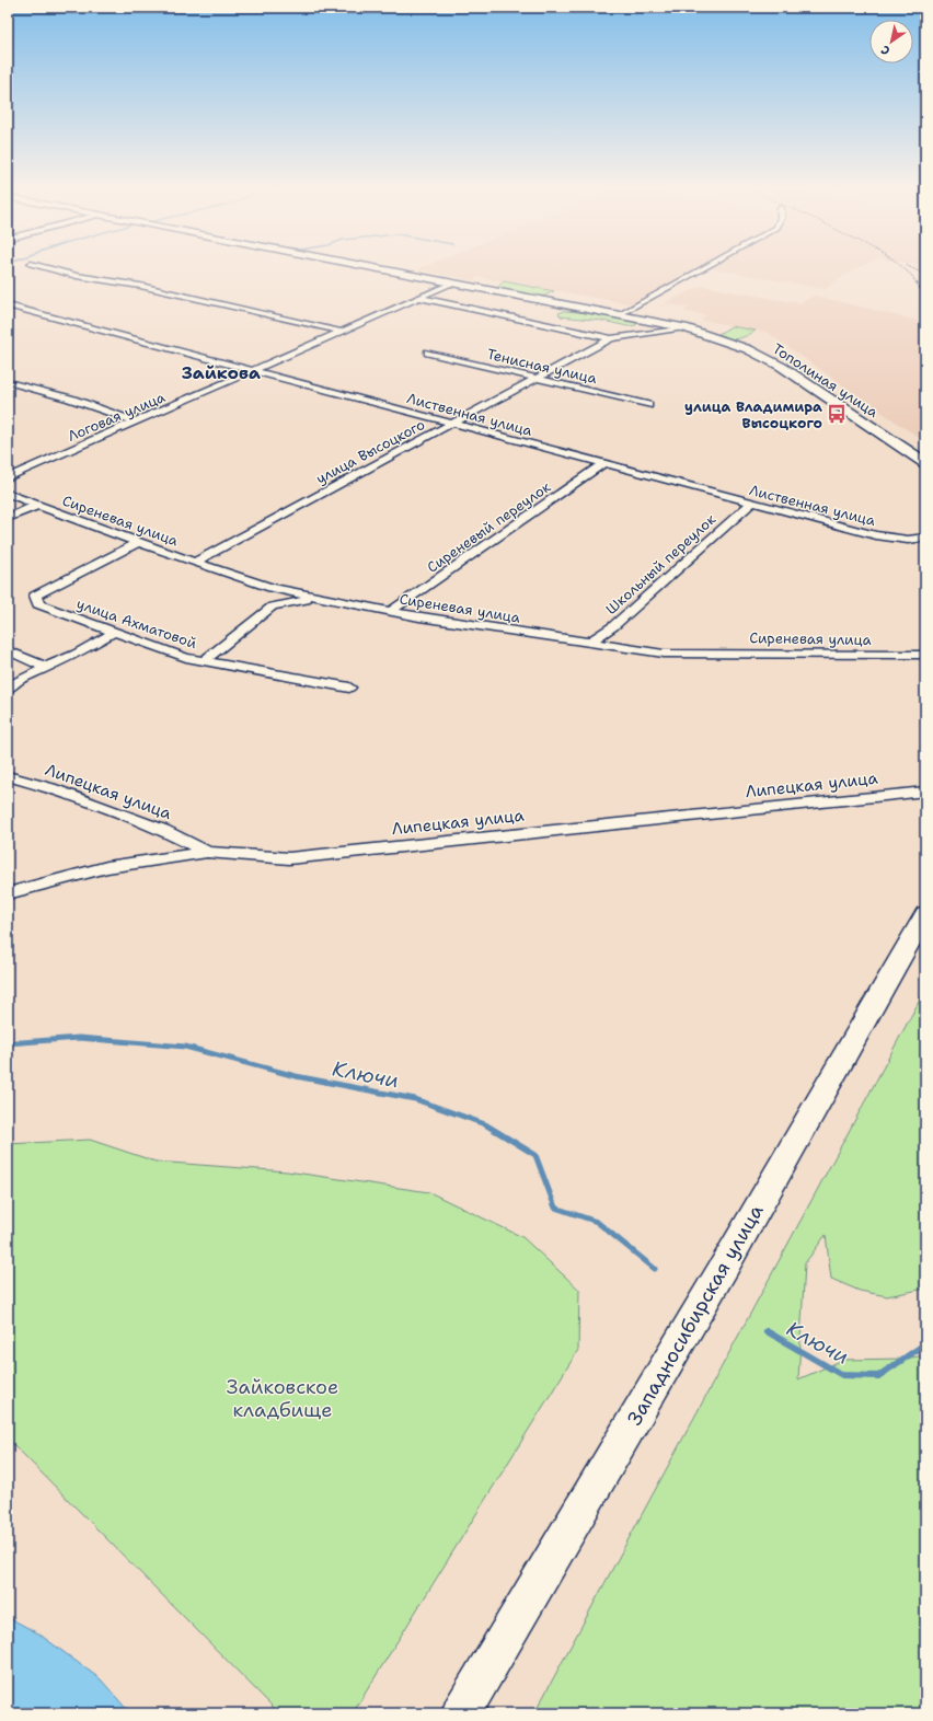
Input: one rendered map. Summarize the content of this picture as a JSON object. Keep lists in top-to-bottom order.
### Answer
{
  "streets": {
    "main road": ["Тополиная улица", "Западносибирская улица"],
    "street": [
      "Тенисная улица",
      "Лиственная улица",
      "Логовая улица",
      "улица Высоцкого",
      "Сиреневая улица",
      "Сиреневый переулок",
      "Школьный переулок",
      "улица Ахматовой",
      "Липецкая улица"
    ]
  },
  "crossings": [
    ["Тенисная улица", "улица Высоцкого"],
    ["Тополиная улица", "Логовая улица"],
    ["Тополиная улица", "улица Высоцкого"],
    ["Лиственная улица", "Логовая улица"],
    ["Лиственная улица", "улица Высоцкого"],
    ["Лиственная улица", "Сиреневый переулок"],
    ["Лиственная улица", "Школьный переулок"],
    ["улица Высоцкого", "Сиреневая улица"],
    ["Сиреневая улица", "Сиреневый переулок"],
    ["Сиреневая улица", "Школьный переулок"],
    ["Сиреневая улица", "улица Ахматовой"]
  ],
  "districts": ["Зайкова"],
  "water": ["Ключи"],
  "parks": ["Зайковское кладбище"],
  "places": {
    "bus stop": ["улица Владимира Высоцкого"]
  },
  "north": "bottom left"
}
